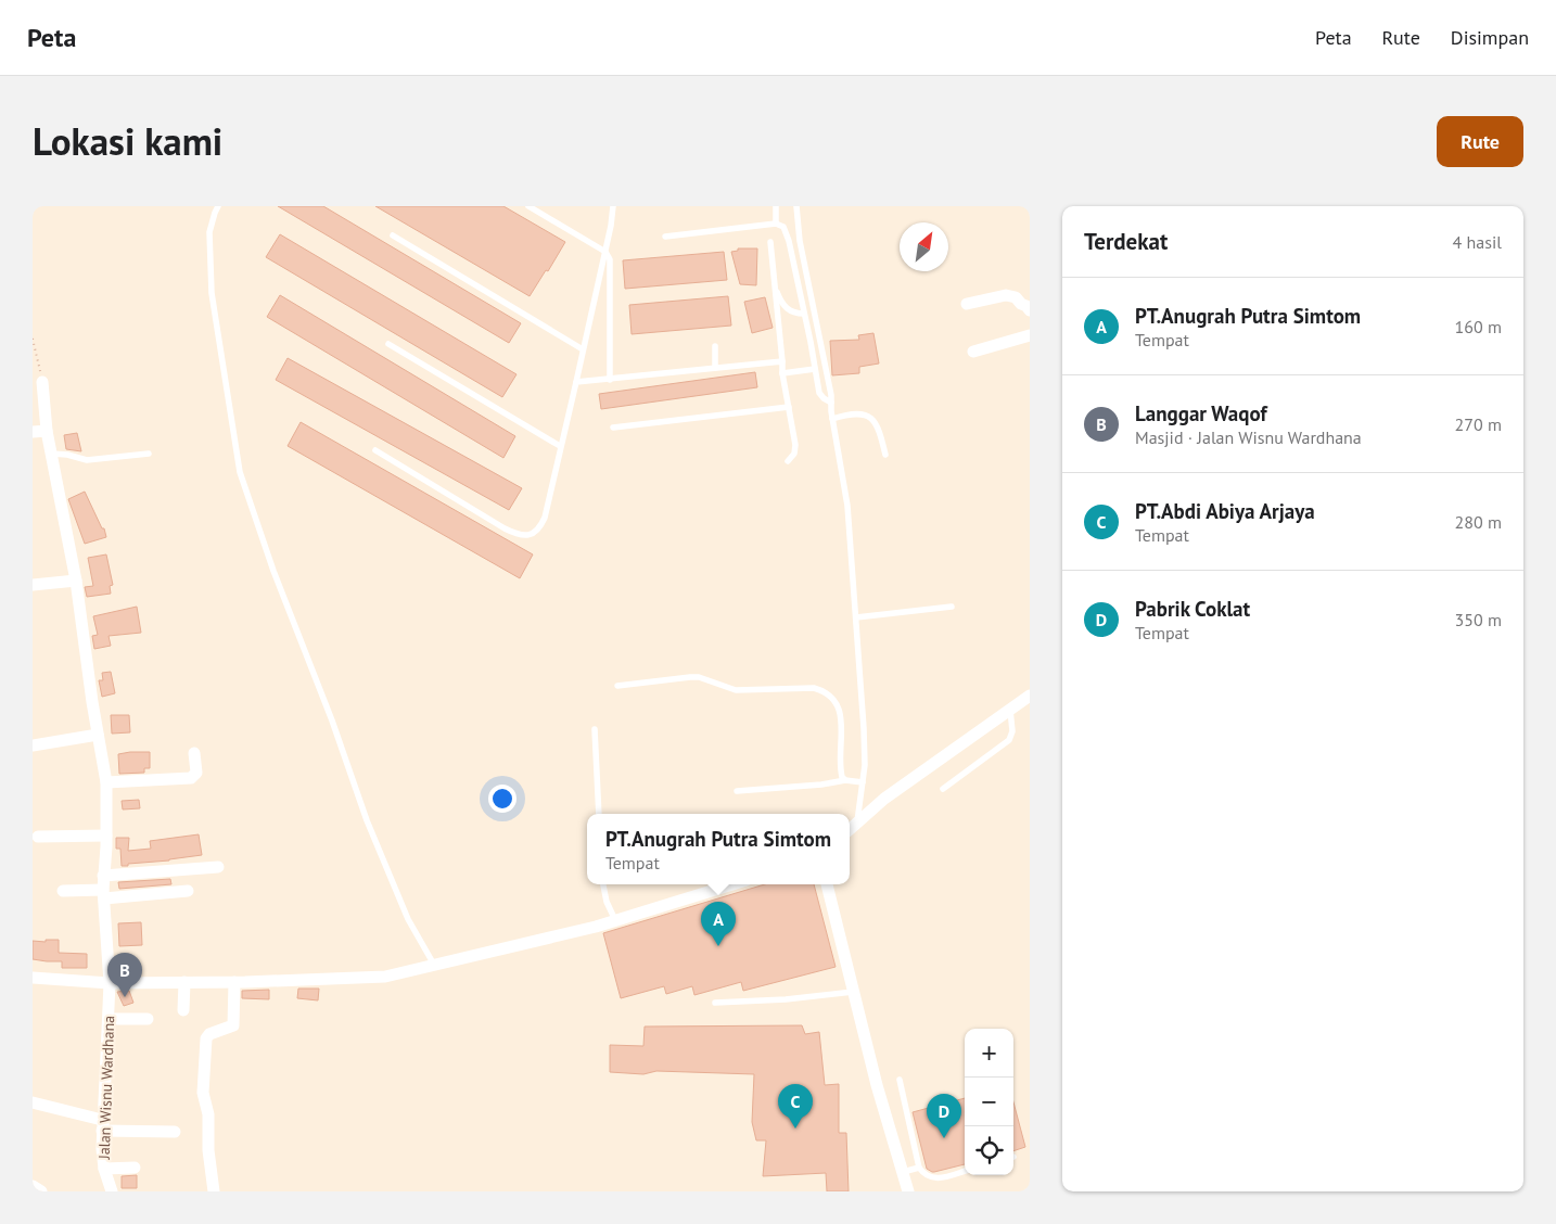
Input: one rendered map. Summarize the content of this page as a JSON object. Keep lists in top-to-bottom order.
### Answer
{
  "streets": {
    "street": ["Jalan Wisnu Wardhana"]
  },
  "north": "top right",
  "page": {
    "header": "Peta",
    "nav": ["Peta", "Rute", "Disimpan"],
    "title": "Lokasi kami",
    "buttons": "Rute",
    "heading": ["Terdekat", "4 hasil"],
    "list": [
      {
        "mark": "A",
        "name": "PT.Anugrah Putra Simtom",
        "note": "Tempat",
        "value": "160 m"
      },
      {
        "mark": "B",
        "name": "Langgar Waqof",
        "note": "Masjid · Jalan Wisnu Wardhana",
        "value": "270 m"
      },
      {
        "mark": "C",
        "name": "PT.Abdi Abiya Arjaya",
        "note": "Tempat",
        "value": "280 m"
      },
      {
        "mark": "D",
        "name": "Pabrik Coklat",
        "note": "Tempat",
        "value": "350 m"
      }
    ],
    "popup": ["PT.Anugrah Putra Simtom", "Tempat"],
    "pins": [
      "A",
      "B",
      "C",
      "D"
    ],
    "map_buttons": ["+", "−"]
  }
}
